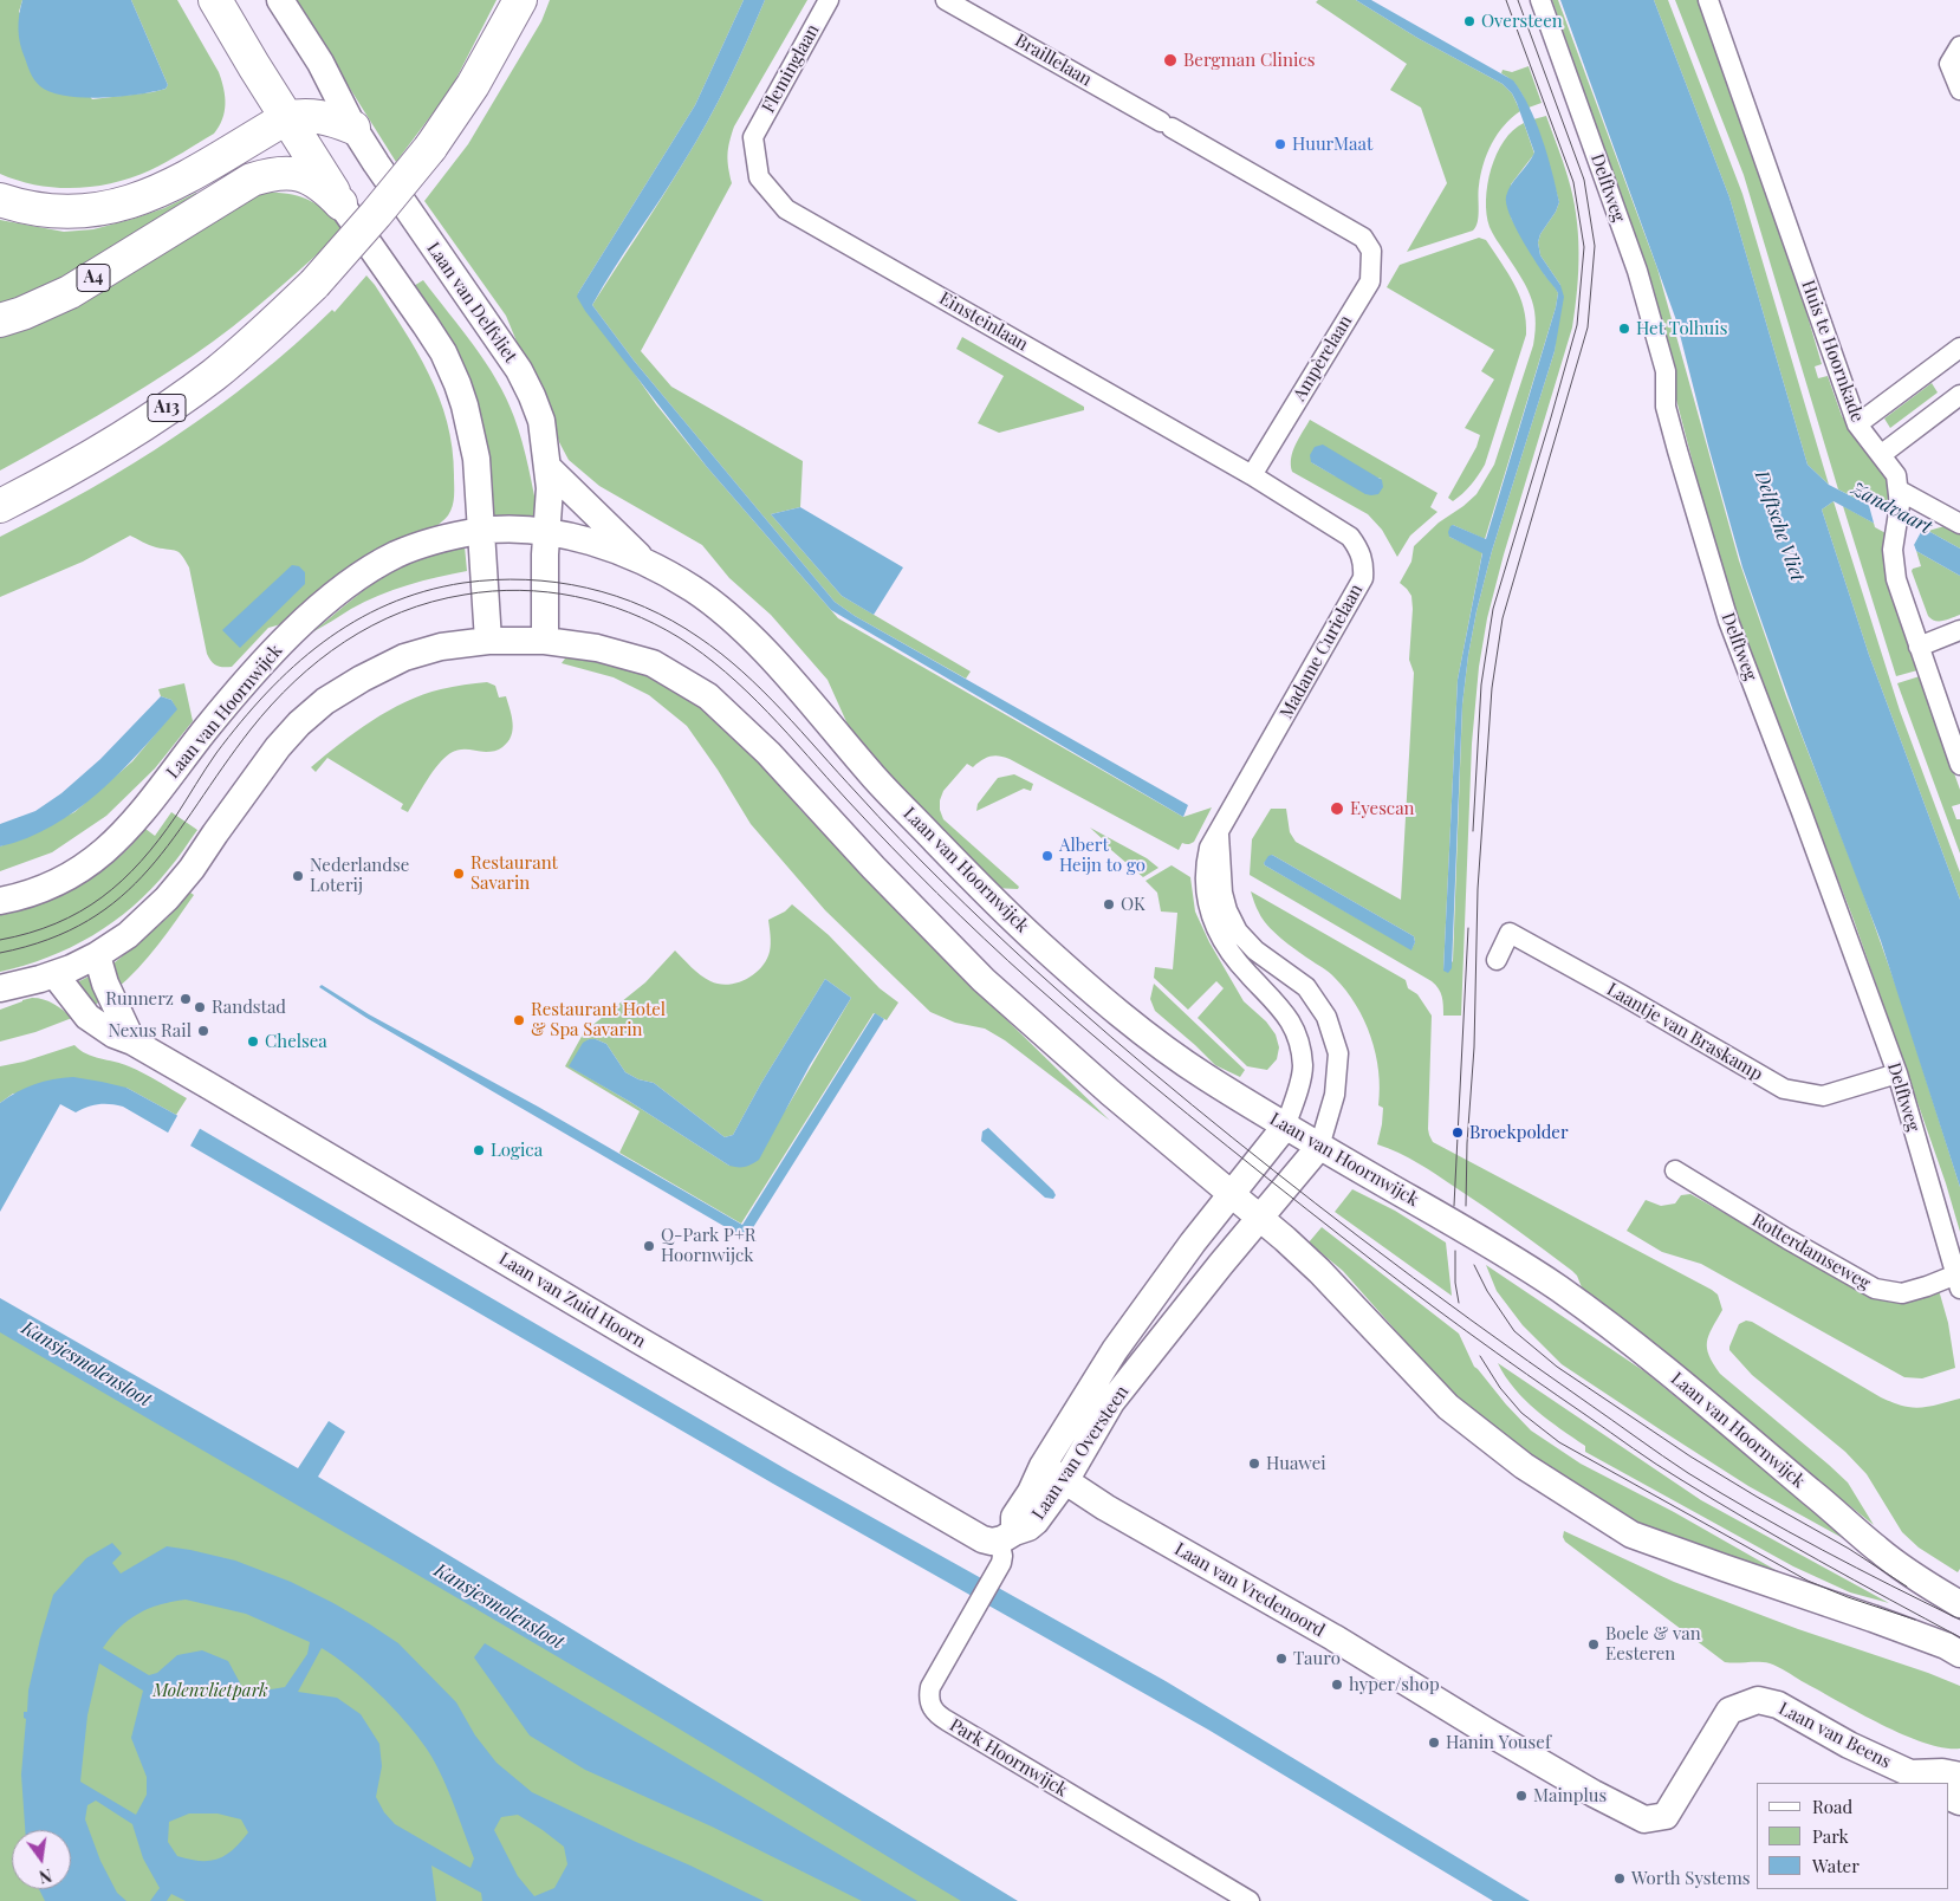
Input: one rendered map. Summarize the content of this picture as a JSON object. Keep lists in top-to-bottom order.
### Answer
{
  "streets": {
    "highway": ["A4", "A13"],
    "main road": [
      "Laan van Delfvliet",
      "Madame Curielaan",
      "Laan van Hoornwijck",
      "Laan van Zuid Hoorn",
      "Laan van Oversteen",
      "Laan van Vredenoord",
      "Laan van Beens"
    ],
    "street": [
      "Braillelaan",
      "Fleminglaan",
      "Delftweg",
      "Einsteinlaan",
      "Huis te Hoornkade",
      "Ampèrelaan",
      "Laantje van Braskamp",
      "Rotterdamseweg",
      "Park Hoornwijck"
    ]
  },
  "crossings": [
    ["Braillelaan", "Ampèrelaan"],
    ["Fleminglaan", "Einsteinlaan"],
    ["Delftweg", "Laantje van Braskamp"],
    ["Delftweg", "Rotterdamseweg"],
    ["Laan van Delfvliet", "Laan van Hoornwijck"],
    ["Einsteinlaan", "Ampèrelaan"],
    ["Einsteinlaan", "Madame Curielaan"],
    ["Ampèrelaan", "Madame Curielaan"],
    ["Madame Curielaan", "Laan van Hoornwijck"],
    ["Madame Curielaan", "Laan van Oversteen"],
    ["Laan van Zuid Hoorn", "Laan van Oversteen"],
    ["Laan van Zuid Hoorn", "Park Hoornwijck"],
    ["Laan van Oversteen", "Laan van Vredenoord"],
    ["Laan van Oversteen", "Park Hoornwijck"],
    ["Laan van Vredenoord", "Laan van Beens"]
  ],
  "water": ["Zandvaart", "Delftsche Vliet", "Kansjesmolensloot"],
  "parks": ["Molenvlietpark"],
  "places": [
    "Oversteen",
    "Bergman Clinics",
    "HuurMaat",
    "Het Tolhuis",
    "Eyescan",
    "Albert Heijn to go",
    "Restaurant Savarin",
    "Nederlandse Loterij",
    "OK",
    "Runnerz",
    "Randstad",
    "Restaurant Hotel & Spa Savarin",
    "Nexus Rail",
    "Chelsea",
    "Broekpolder",
    "Logica",
    "Q-Park P+R Hoornwijck",
    "Huawei",
    "Boele & van Eesteren",
    "Tauro",
    "hyper/shop",
    "Hanin Yousef",
    "Mainplus",
    "Worth Systems"
  ],
  "legend": ["Road", "Park", "Water"],
  "north": "bottom"
}
